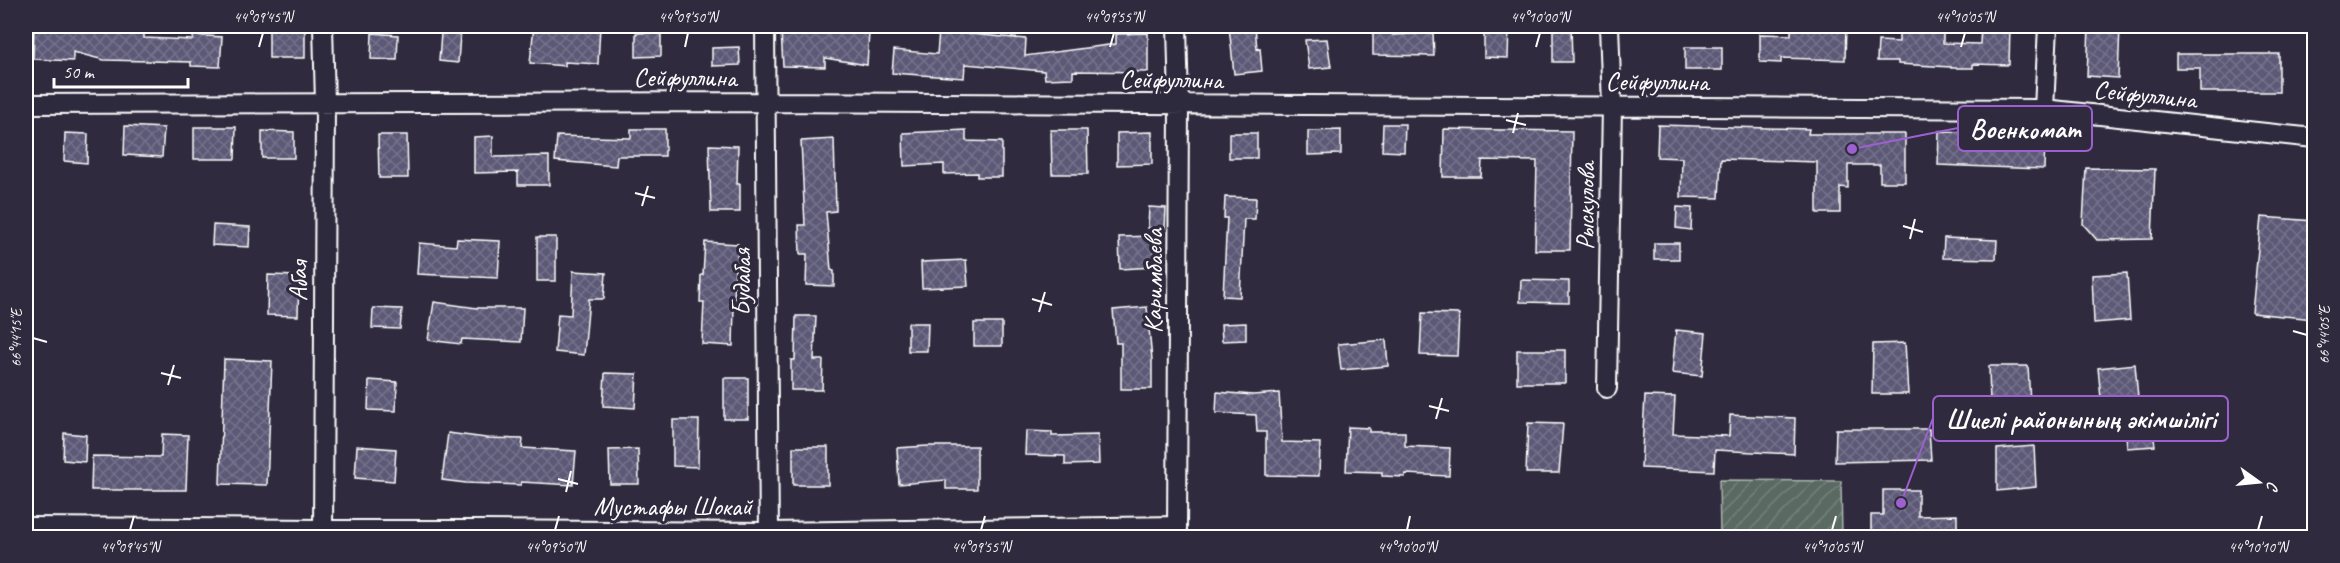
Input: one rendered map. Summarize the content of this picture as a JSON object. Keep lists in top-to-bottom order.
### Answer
{
  "streets": {
    "street": [
      "Сейфуллина",
      "Рыскулова",
      "Абая",
      "Каримбаева",
      "Будабая",
      "Мустафы Шокай"
    ]
  },
  "crossings": [
    ["Сейфуллина", "Рыскулова"],
    ["Сейфуллина", "Абая"],
    ["Сейфуллина", "Каримбаева"],
    ["Сейфуллина", "Будабая"],
    ["Абая", "Мустафы Шокай"],
    ["Каримбаева", "Мустафы Шокай"],
    ["Будабая", "Мустафы Шокай"]
  ],
  "places": ["Военкомат", "Шиелі районының әкімшілігі"],
  "scale_bar": "50 m",
  "north": "right",
  "coordinates": [
    "44°09'45\"N",
    "44°09'50\"N",
    "44°09'55\"N",
    "44°10'00\"N",
    "44°10'05\"N",
    "66°44'05\"E",
    "66°44'15\"E",
    "44°10'10\"N"
  ]
}
